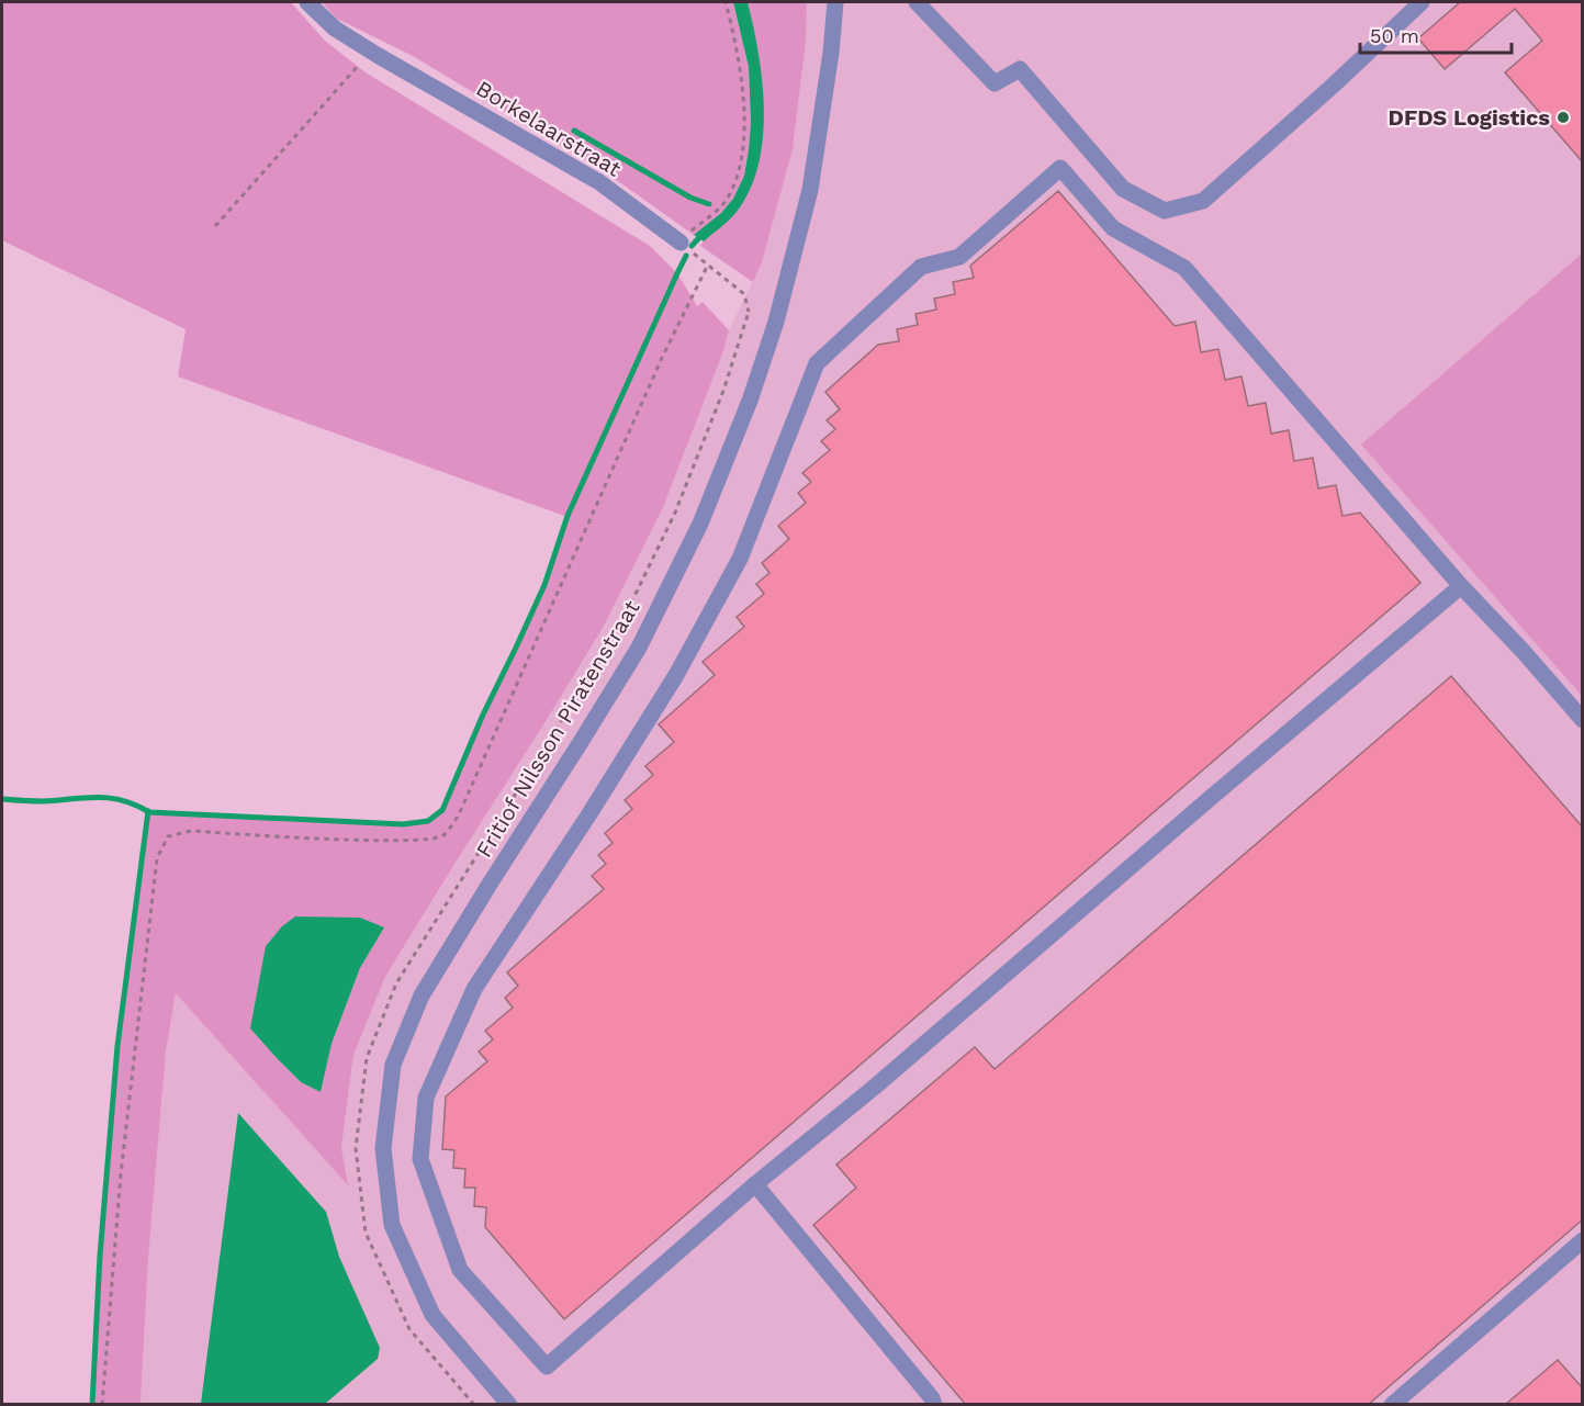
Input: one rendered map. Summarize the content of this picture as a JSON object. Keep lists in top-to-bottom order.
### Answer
{
  "streets": {
    "street": ["Borkelaarstraat", "Fritiof Nilsson Piratenstraat"]
  },
  "places": ["DFDS Logistics"],
  "scale_bar": "50 m"
}
